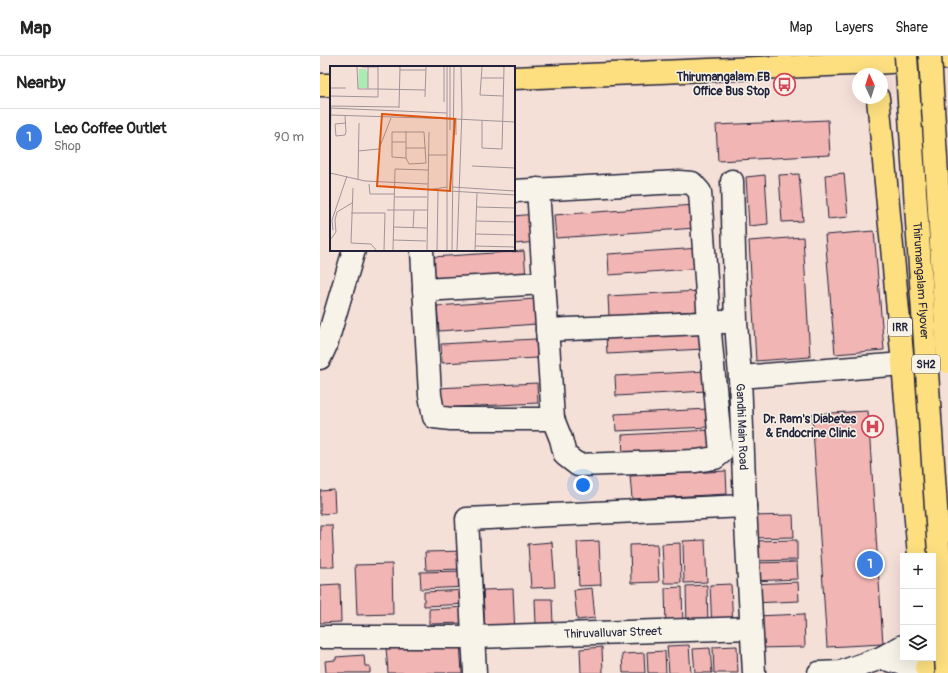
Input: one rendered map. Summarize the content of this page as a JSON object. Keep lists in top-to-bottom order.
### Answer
{
  "streets": {
    "main road": ["Thirumangalam Flyover", "IRR", "SH2"],
    "street": ["Gandhi Main Road", "Thiruvalluvar Street"]
  },
  "crossings": [
    ["Gandhi Main Road", "Thiruvalluvar Street"]
  ],
  "places": {
    "bus stop": ["Thirumangalam EB Office Bus Stop"],
    "hospital": ["Dr. Ram's Diabetes & Endocrine Clinic"]
  },
  "north": "top",
  "page": {
    "header": "Map",
    "nav": ["Map", "Layers", "Share"],
    "heading": "Nearby",
    "list": [
      {
        "mark": "1",
        "name": "Leo Coffee Outlet",
        "note": "Shop",
        "value": "90 m"
      }
    ],
    "pins": "1",
    "map_buttons": ["+", "−"]
  }
}
